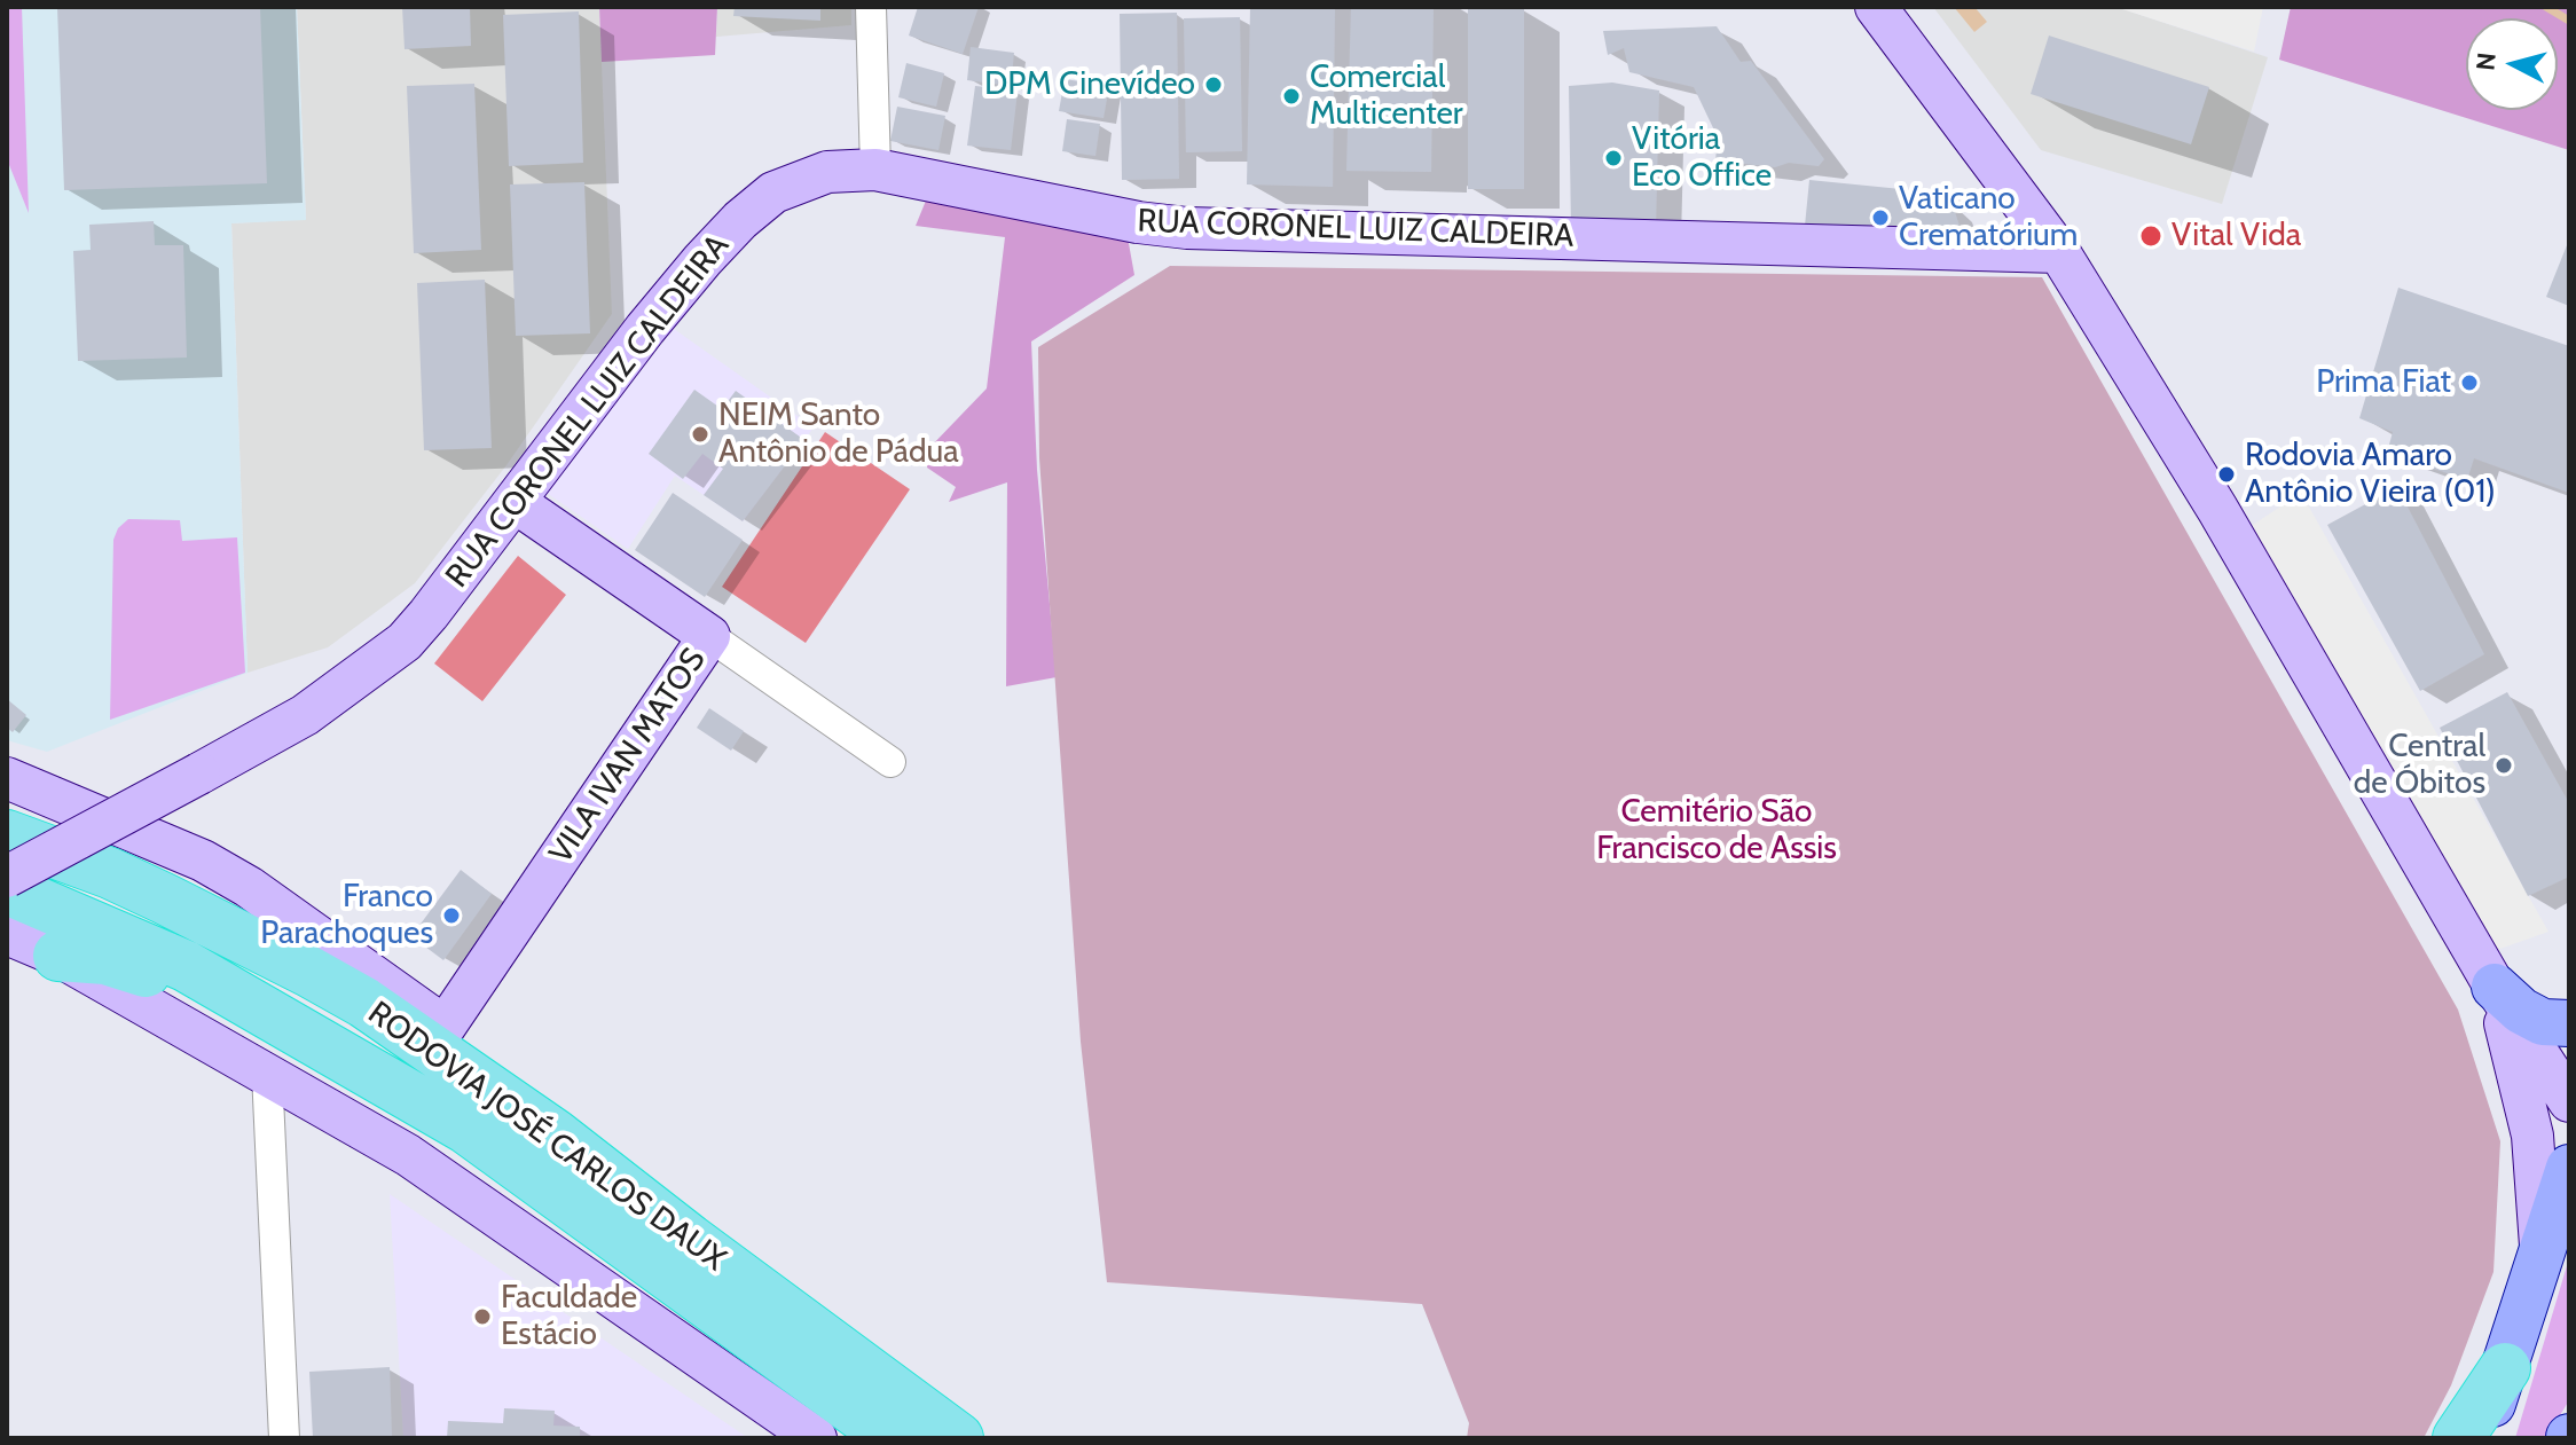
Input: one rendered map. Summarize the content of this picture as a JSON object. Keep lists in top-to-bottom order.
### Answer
{
  "streets": {
    "highway": ["RODOVIA JOSÉ CARLOS DAUX"],
    "main road": ["RUA CORONEL LUIZ CALDEIRA", "VILA IVAN MATOS"]
  },
  "crossings": [
    ["RUA CORONEL LUIZ CALDEIRA", "VILA IVAN MATOS"]
  ],
  "parks": ["Cemitério São Francisco de Assis"],
  "places": [
    "DPM Cinevídeo",
    "Comercial Multicenter",
    "Vitória Eco Office",
    "Vaticano Crematórium",
    "Vital Vida",
    "Prima Fiat",
    "NEIM Santo Antônio de Pádua",
    "Rodovia Amaro Antônio Vieira (01)",
    "Central de Óbitos",
    "Franco Parachoques",
    "Faculdade Estácio"
  ],
  "north": "left"
}
